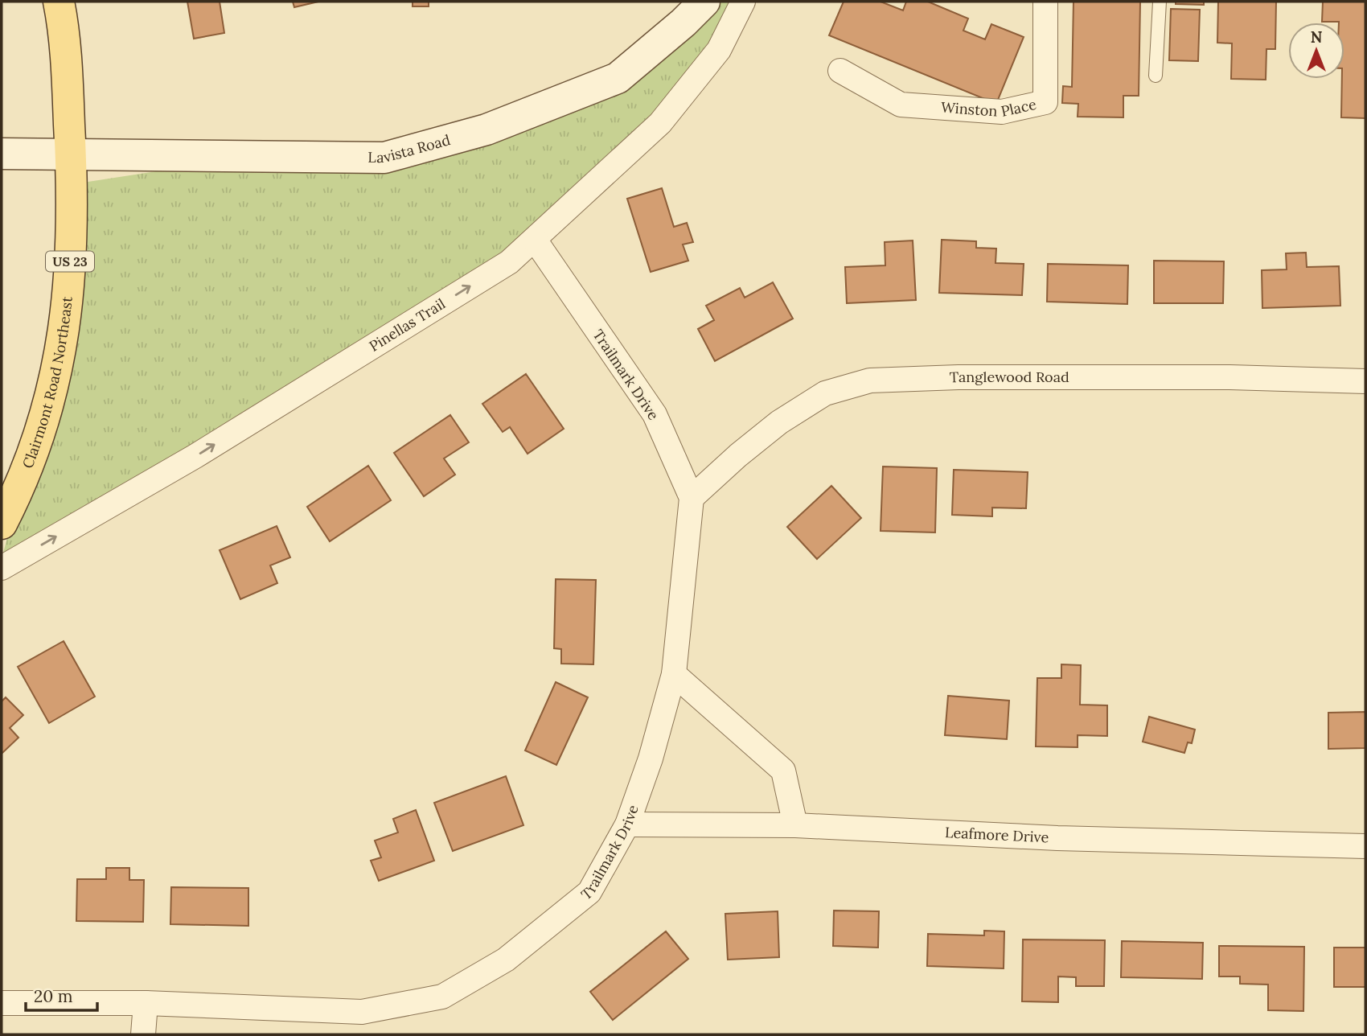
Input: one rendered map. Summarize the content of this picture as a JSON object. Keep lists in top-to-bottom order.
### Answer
{
  "streets": {
    "main road": ["Lavista Road", "US 23", "Clairmont Road Northeast"],
    "street": [
      "Winston Place",
      "Pinellas Trail",
      "Trailmark Drive",
      "Tanglewood Road",
      "Leafmore Drive"
    ]
  },
  "crossings": [
    ["Lavista Road", "Clairmont Road Northeast"],
    ["Pinellas Trail", "Trailmark Drive"],
    ["Trailmark Drive", "Tanglewood Road"],
    ["Trailmark Drive", "Leafmore Drive"]
  ],
  "one_way": ["Pinellas Trail"],
  "scale_bar": "20 m",
  "north": "top"
}
